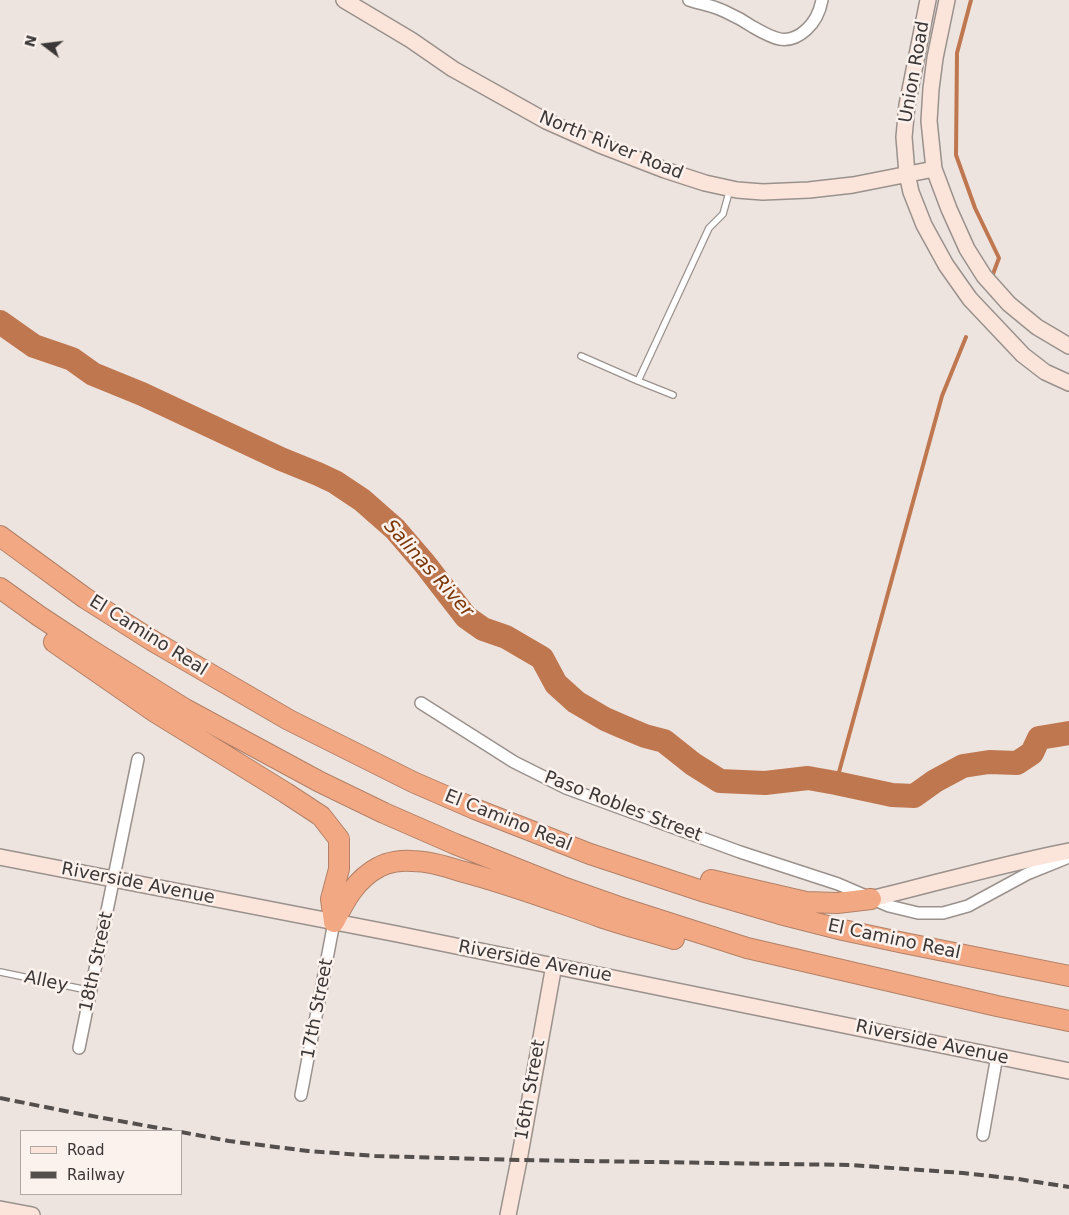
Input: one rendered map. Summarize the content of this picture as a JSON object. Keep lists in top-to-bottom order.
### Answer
{
  "streets": {
    "highway": ["El Camino Real"],
    "main road": [
      "Union Road",
      "North River Road",
      "Paso Robles Street",
      "Riverside Avenue",
      "16th Street"
    ],
    "street": ["18th Street", "17th Street"],
    "lane": ["Alley"]
  },
  "crossings": [
    ["Union Road", "North River Road"],
    ["Riverside Avenue", "18th Street"],
    ["Riverside Avenue", "17th Street"],
    ["Riverside Avenue", "16th Street"],
    ["18th Street", "Alley"]
  ],
  "water": ["Salinas River"],
  "legend": ["Road", "Railway"],
  "north": "left"
}
